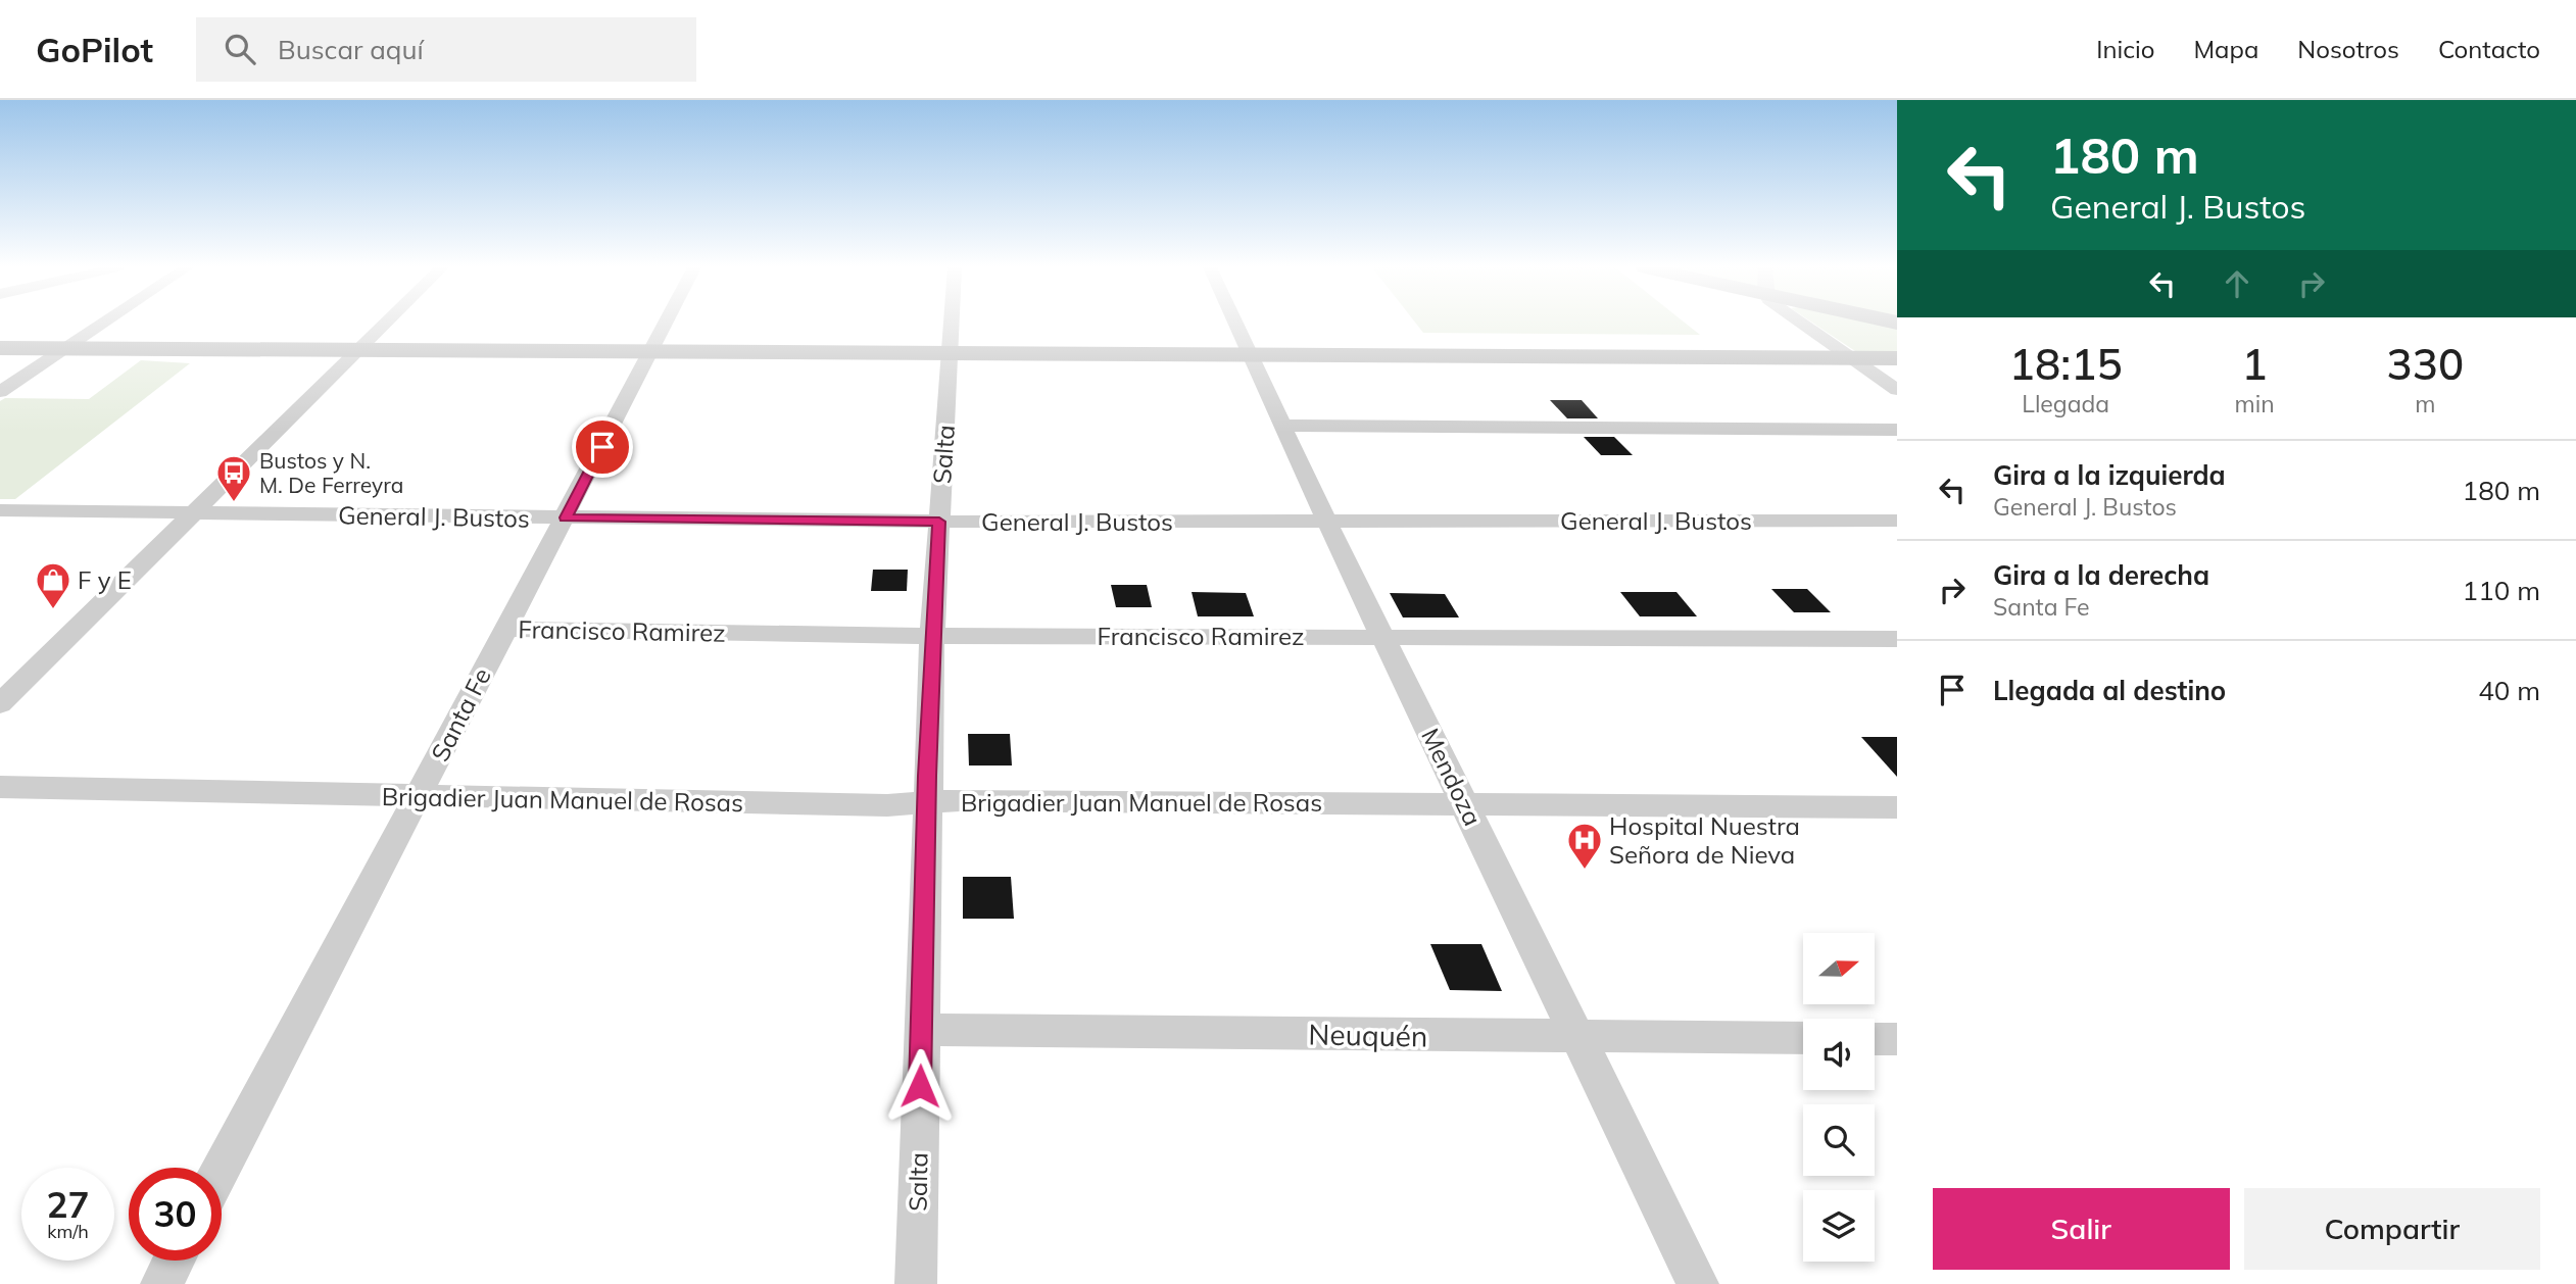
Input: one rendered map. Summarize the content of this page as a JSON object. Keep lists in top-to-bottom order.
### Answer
{
  "streets": {
    "street": [
      "Salta",
      "General J. Bustos",
      "Francisco Ramirez",
      "Santa Fe",
      "Mendoza",
      "Brigadier Juan Manuel de Rosas",
      "Neuquén"
    ]
  },
  "crossings": [
    ["Salta", "General J. Bustos"],
    ["Salta", "Francisco Ramirez"],
    ["Salta", "Brigadier Juan Manuel de Rosas"],
    ["Salta", "Neuquén"],
    ["General J. Bustos", "Santa Fe"],
    ["General J. Bustos", "Mendoza"],
    ["Francisco Ramirez", "Santa Fe"],
    ["Francisco Ramirez", "Mendoza"],
    ["Santa Fe", "Brigadier Juan Manuel de Rosas"],
    ["Mendoza", "Brigadier Juan Manuel de Rosas"],
    ["Mendoza", "Neuquén"]
  ],
  "places": {
    "bus stop": ["Bustos y N. M. De Ferreyra"],
    "shop": ["F y E"],
    "hospital": ["Hospital Nuestra Señora de Nieva"]
  },
  "north": "right",
  "page": {
    "header": "GoPilot",
    "search": "Buscar aquí",
    "nav": [
      "Inicio",
      "Mapa",
      "Nosotros",
      "Contacto"
    ],
    "turn": ["180 m", "General J. Bustos"],
    "eta": [
      "18:15",
      "Llegada",
      "1",
      "min",
      "330",
      "m"
    ],
    "list": [
      {
        "name": "Gira a la izquierda",
        "note": "General J. Bustos",
        "value": "180 m"
      },
      {
        "name": "Gira a la derecha",
        "note": "Santa Fe",
        "value": "110 m"
      },
      {
        "name": "Llegada al destino",
        "value": "40 m"
      }
    ],
    "speed": "27 km/h",
    "limit": "30",
    "buttons": ["Salir", "Compartir"]
  }
}
